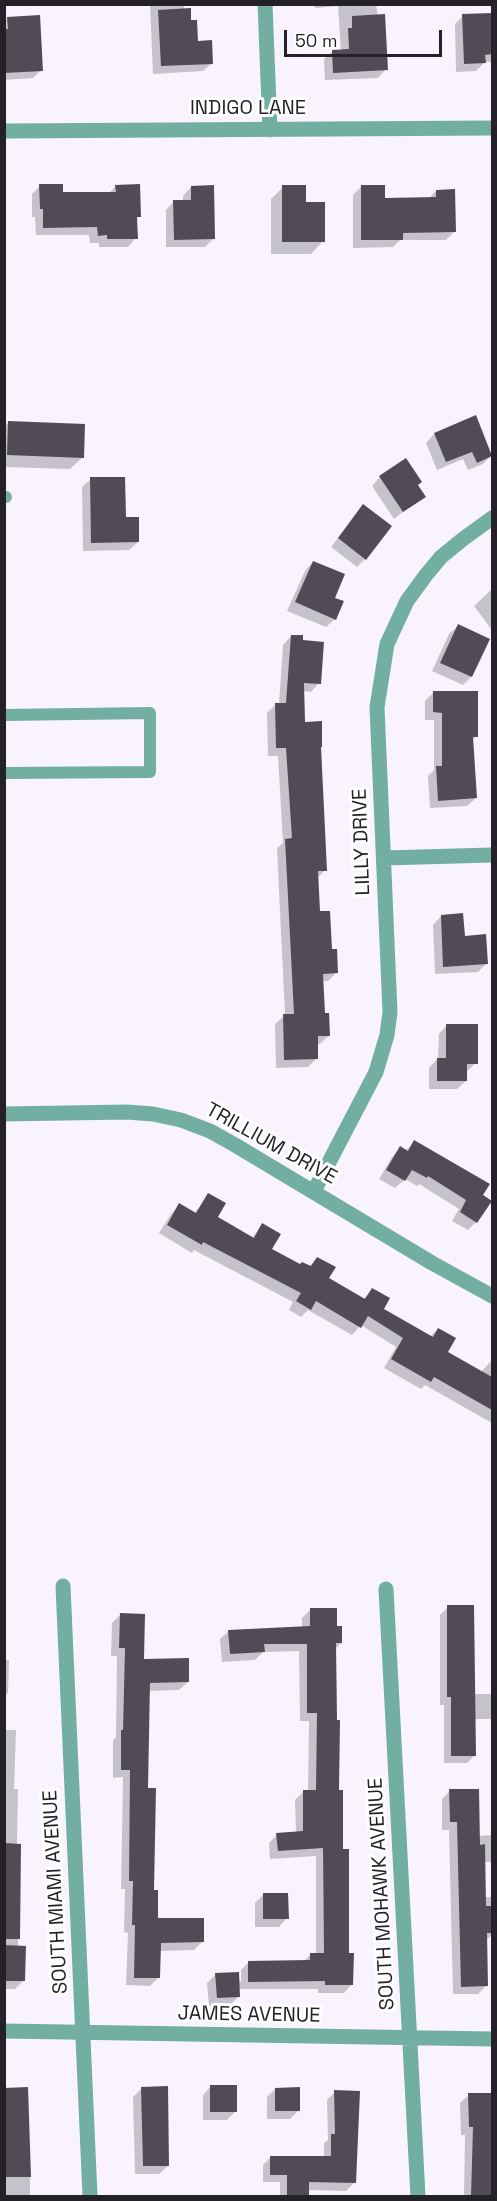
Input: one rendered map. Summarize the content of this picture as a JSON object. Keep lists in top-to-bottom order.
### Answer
{
  "streets": {
    "street": [
      "INDIGO LANE",
      "LILLY DRIVE",
      "TRILLIUM DRIVE",
      "SOUTH MIAMI AVENUE",
      "SOUTH MOHAWK AVENUE",
      "JAMES AVENUE"
    ]
  },
  "crossings": [
    ["LILLY DRIVE", "TRILLIUM DRIVE"],
    ["SOUTH MIAMI AVENUE", "JAMES AVENUE"],
    ["SOUTH MOHAWK AVENUE", "JAMES AVENUE"]
  ],
  "scale_bar": "50 m"
}
